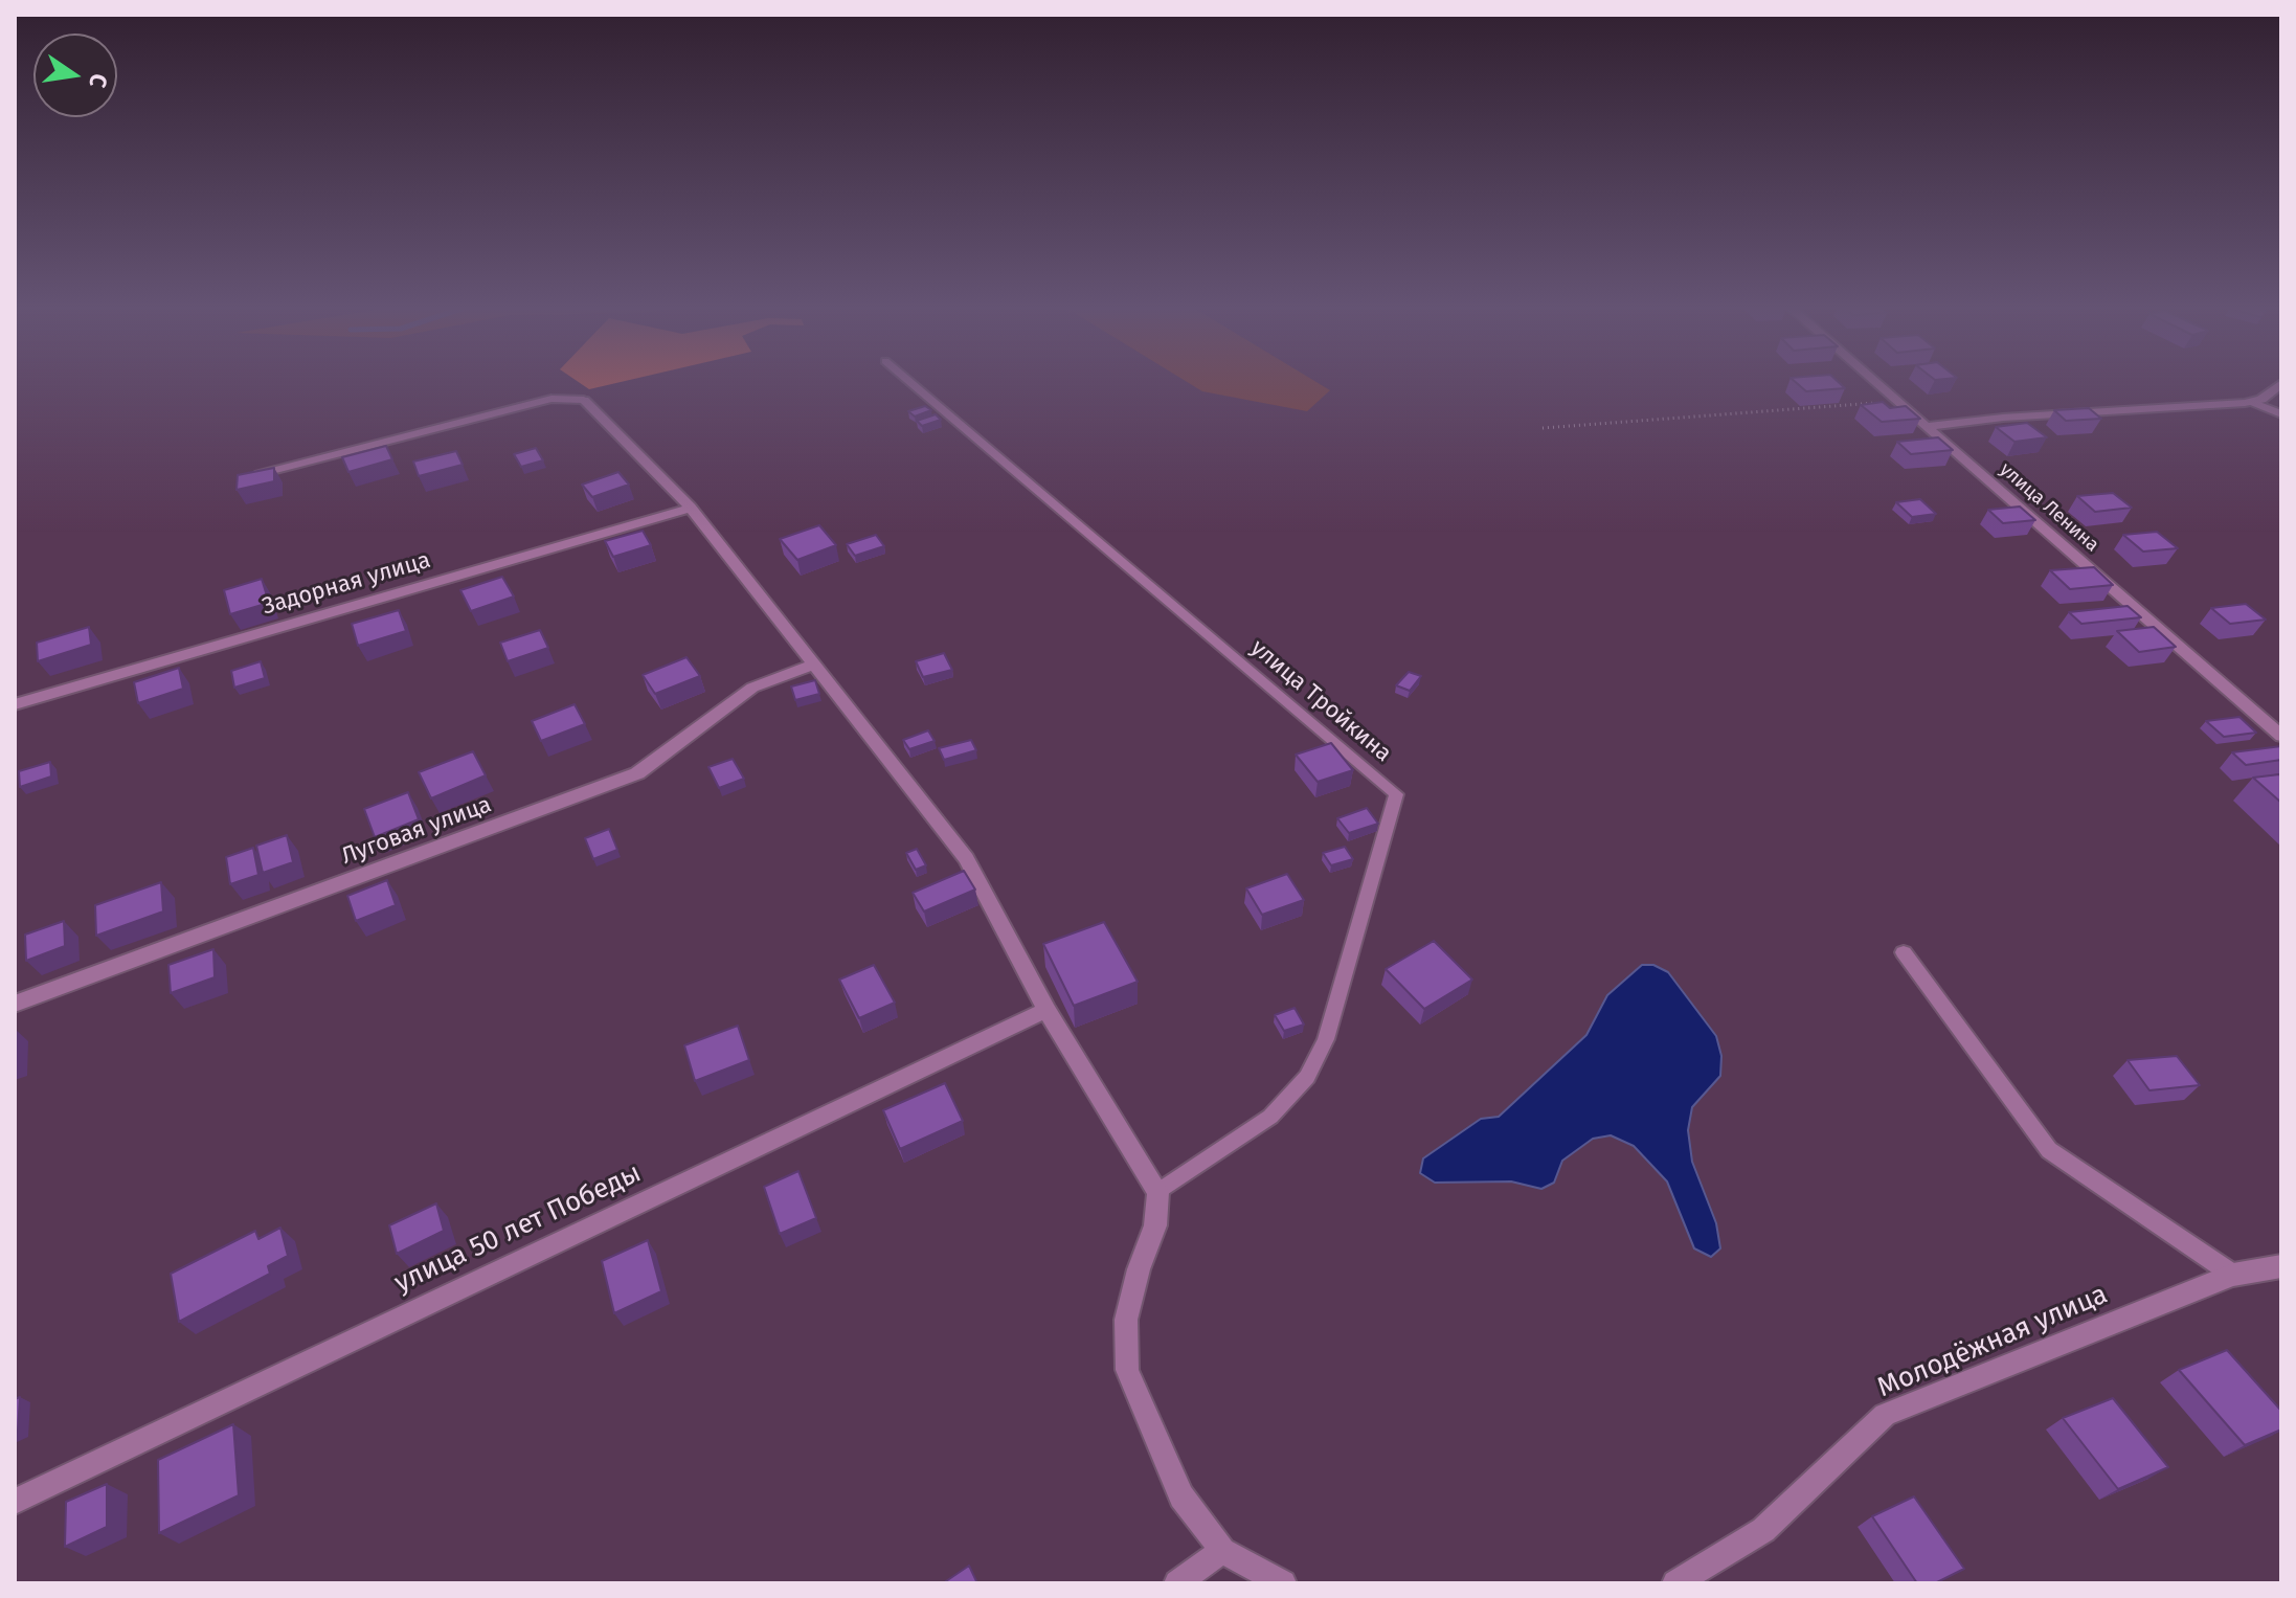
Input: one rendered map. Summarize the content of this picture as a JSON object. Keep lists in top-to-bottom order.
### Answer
{
  "streets": {
    "street": [
      "улица Ленина",
      "Задорная улица",
      "Луговая улица",
      "улица 50 лет Победы",
      "Молодёжная улица"
    ],
    "lane": ["улица Тройкина"]
  },
  "north": "right"
}
